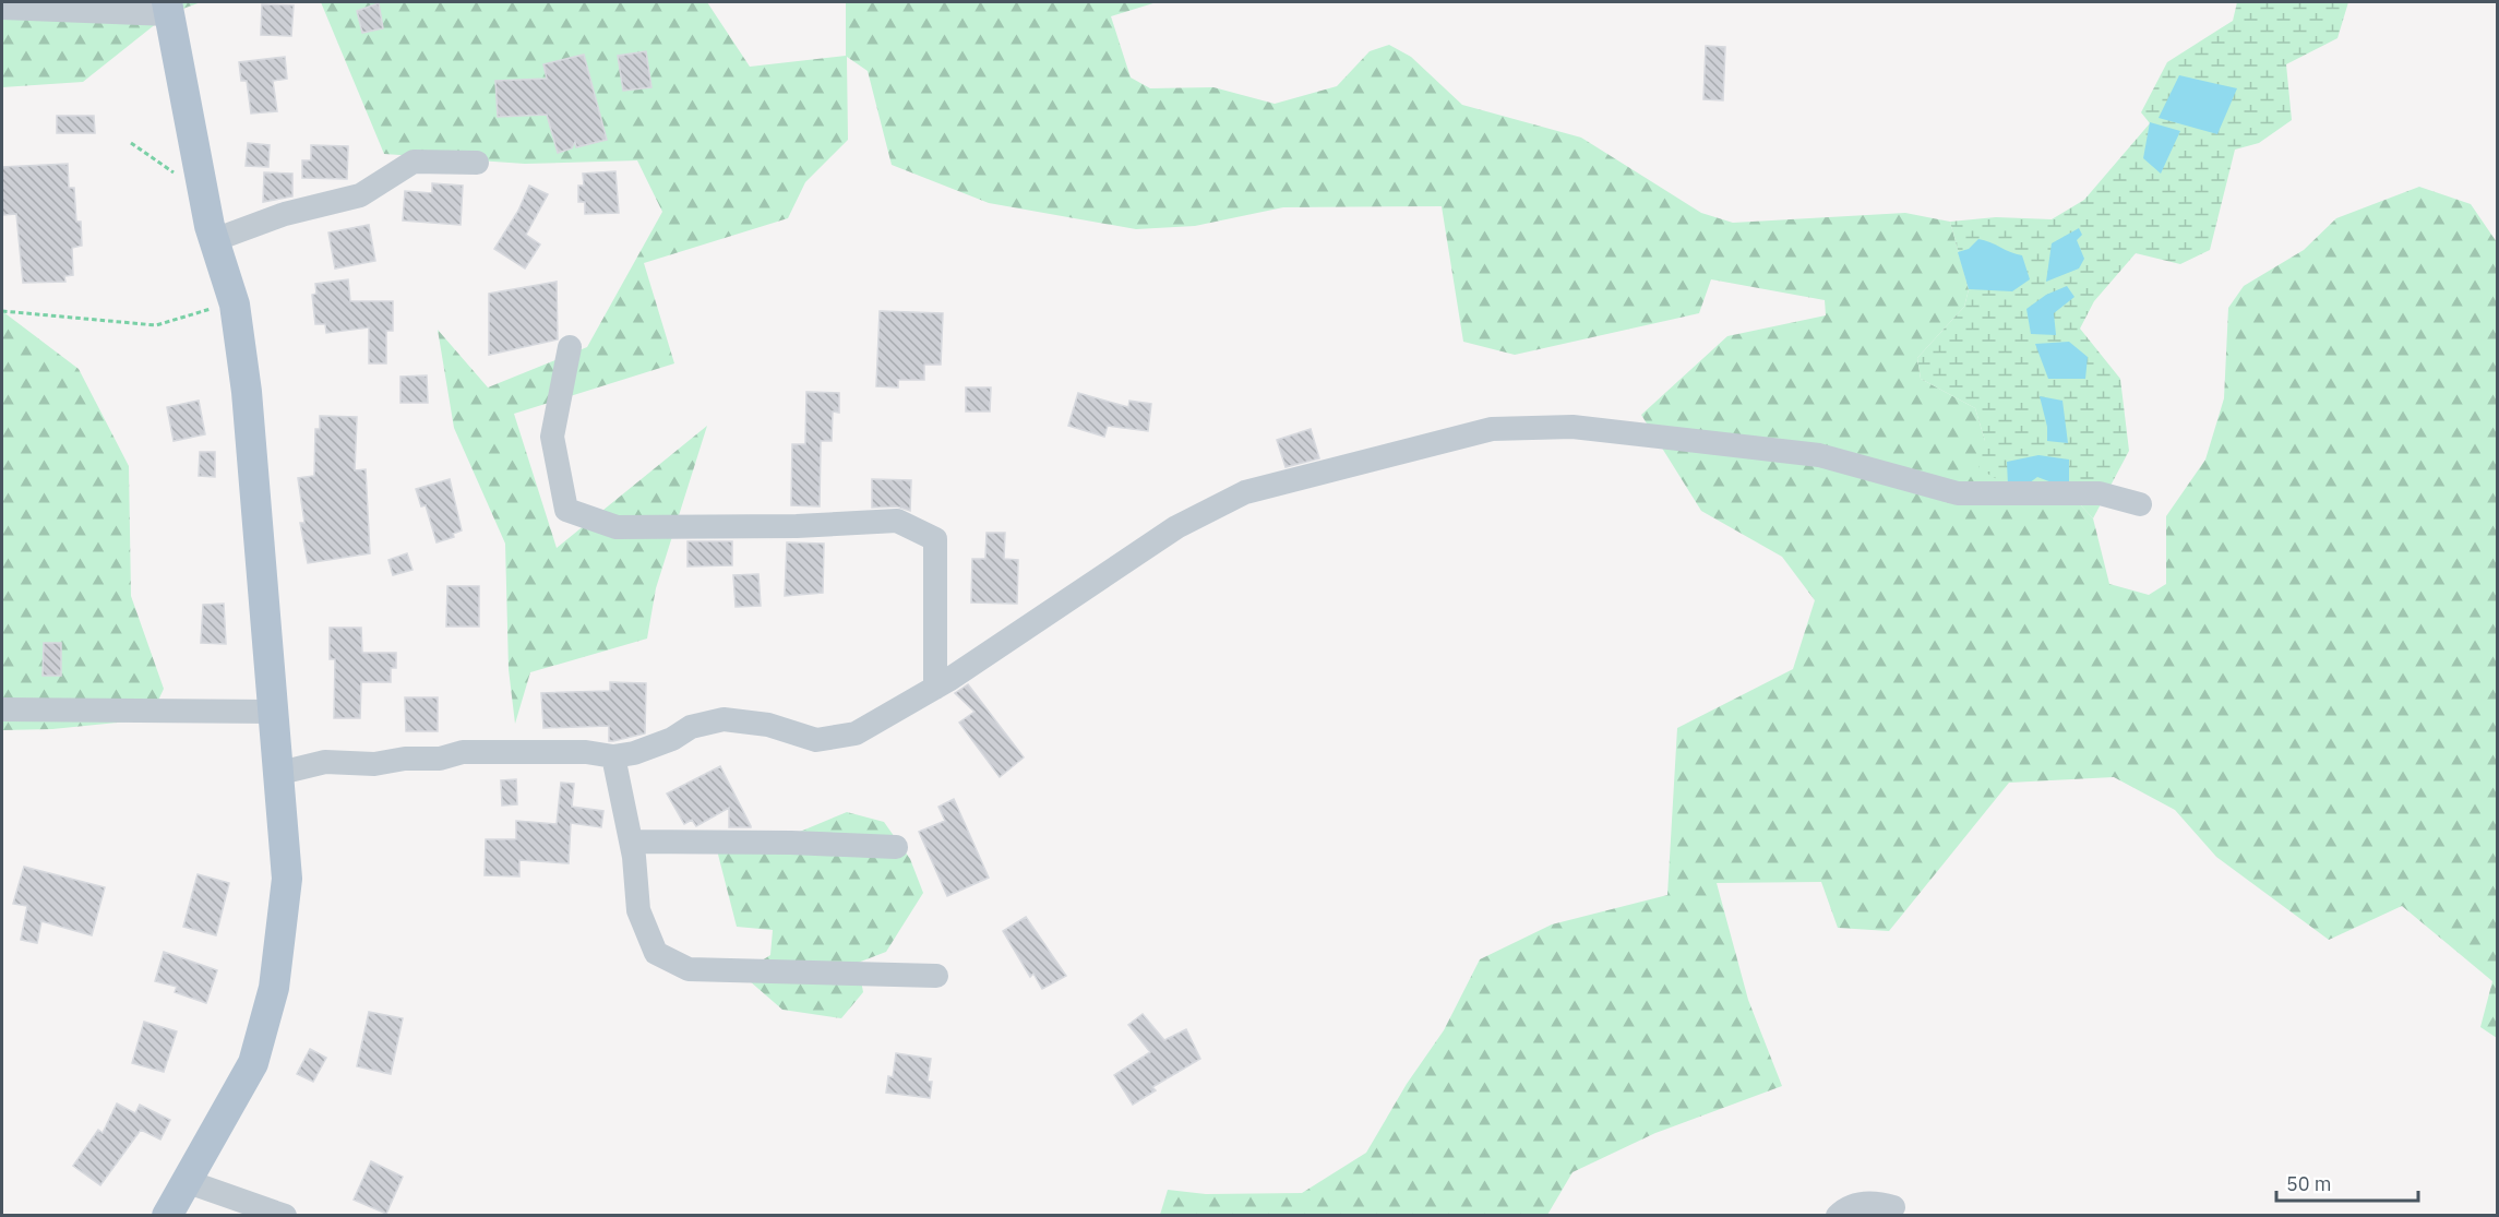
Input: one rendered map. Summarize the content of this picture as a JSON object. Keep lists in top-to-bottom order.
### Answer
{
  "scale_bar": "50 m"
}
